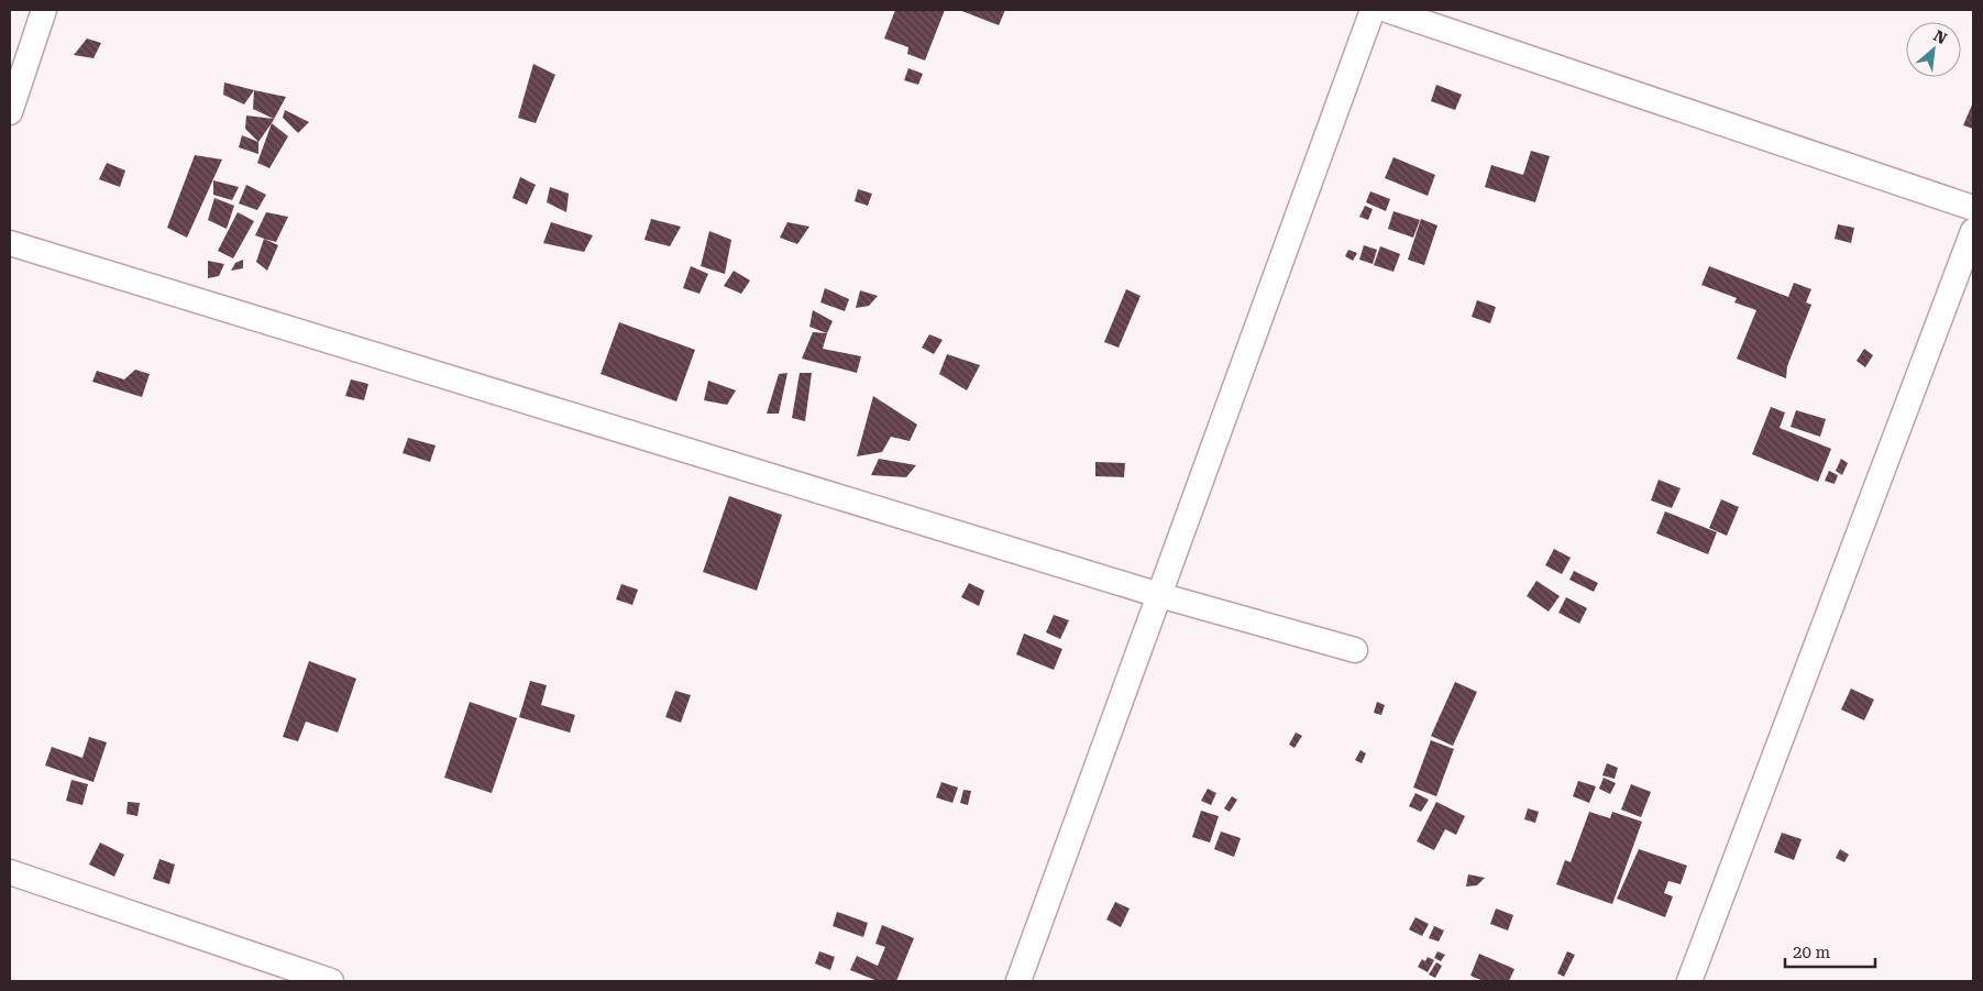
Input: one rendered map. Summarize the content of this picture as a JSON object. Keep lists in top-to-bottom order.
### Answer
{
  "scale_bar": "20 m",
  "north": "top right"
}
